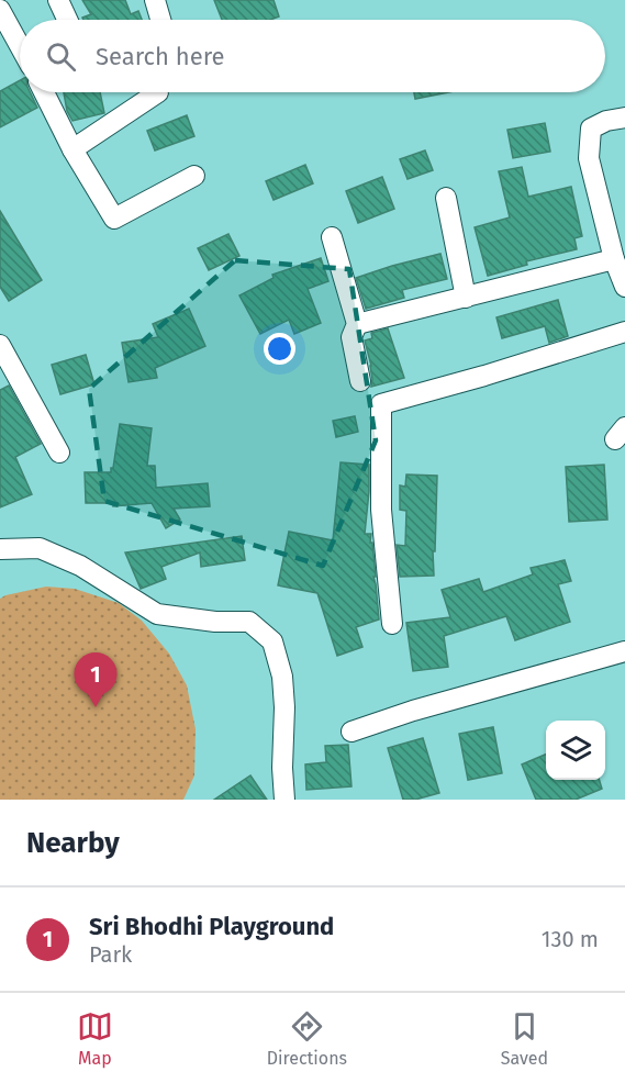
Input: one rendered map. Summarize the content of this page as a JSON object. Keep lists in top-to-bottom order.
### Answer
{
  "page": {
    "search": "Search here",
    "pins": "1",
    "heading": "Nearby",
    "list": [
      {
        "mark": "1",
        "name": "Sri Bhodhi Playground",
        "note": "Park",
        "value": "130 m"
      }
    ],
    "nav": ["Map", "Directions", "Saved"]
  }
}
